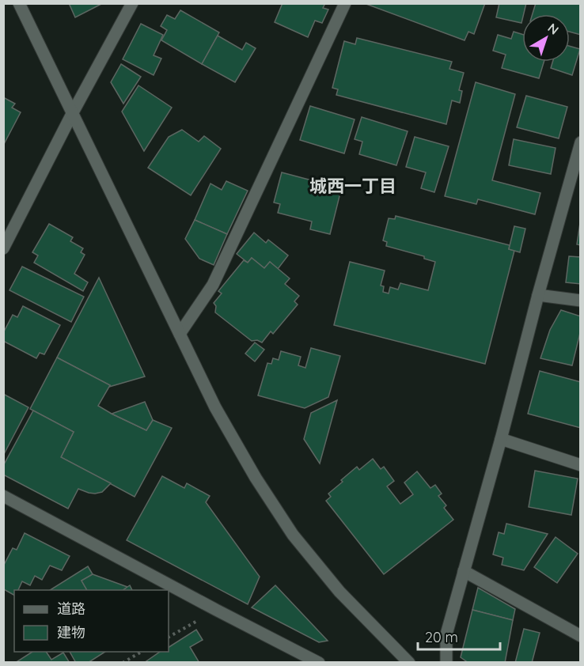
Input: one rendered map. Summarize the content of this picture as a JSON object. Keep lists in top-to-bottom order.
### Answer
{
  "districts": ["城西一丁目"],
  "legend": ["道路", "建物"],
  "scale_bar": "20 m",
  "north": "top right"
}
